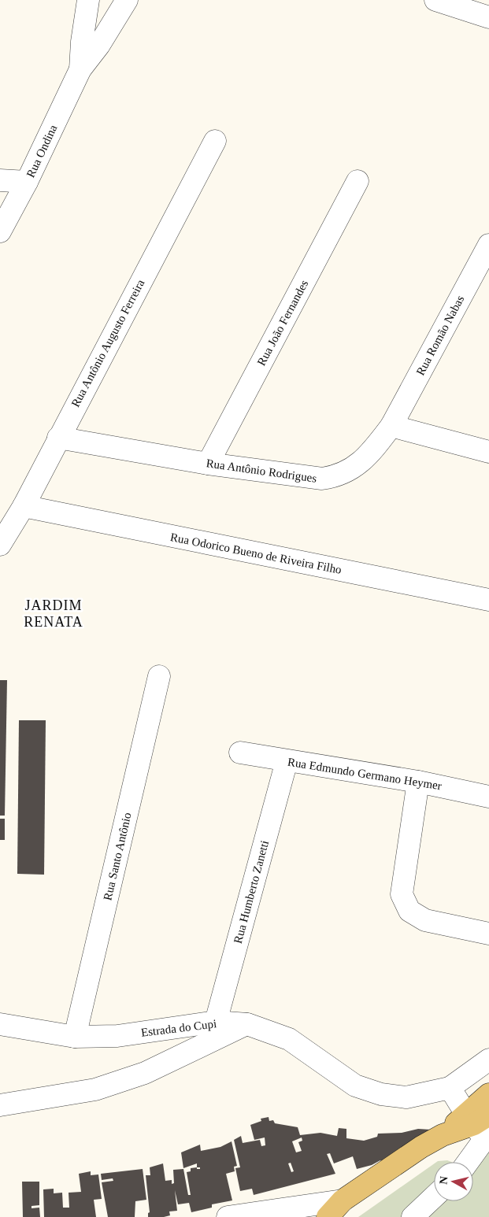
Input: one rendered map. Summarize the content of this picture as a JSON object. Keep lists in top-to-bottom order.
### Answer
{
  "streets": {
    "street": [
      "Rua Ondina",
      "Rua João Fernandes",
      "Rua Romão Nabas",
      "Rua Antônio Augusto Ferreira",
      "Rua Antônio Rodrigues",
      "Rua Odorico Bueno de Riveira Filho",
      "Rua Edmundo Germano Heymer",
      "Rua Santo Antônio",
      "Rua Humberto Zanetti",
      "Estrada do Cupi"
    ]
  },
  "crossings": [
    ["Rua João Fernandes", "Rua Antônio Rodrigues"],
    ["Rua Romão Nabas", "Rua Antônio Rodrigues"],
    ["Rua Antônio Augusto Ferreira", "Rua Antônio Rodrigues"],
    ["Rua Antônio Augusto Ferreira", "Rua Odorico Bueno de Riveira Filho"],
    ["Rua Edmundo Germano Heymer", "Rua Humberto Zanetti"],
    ["Rua Santo Antônio", "Estrada do Cupi"],
    ["Rua Humberto Zanetti", "Estrada do Cupi"]
  ],
  "districts": ["JARDIM RENATA"],
  "north": "left"
}
